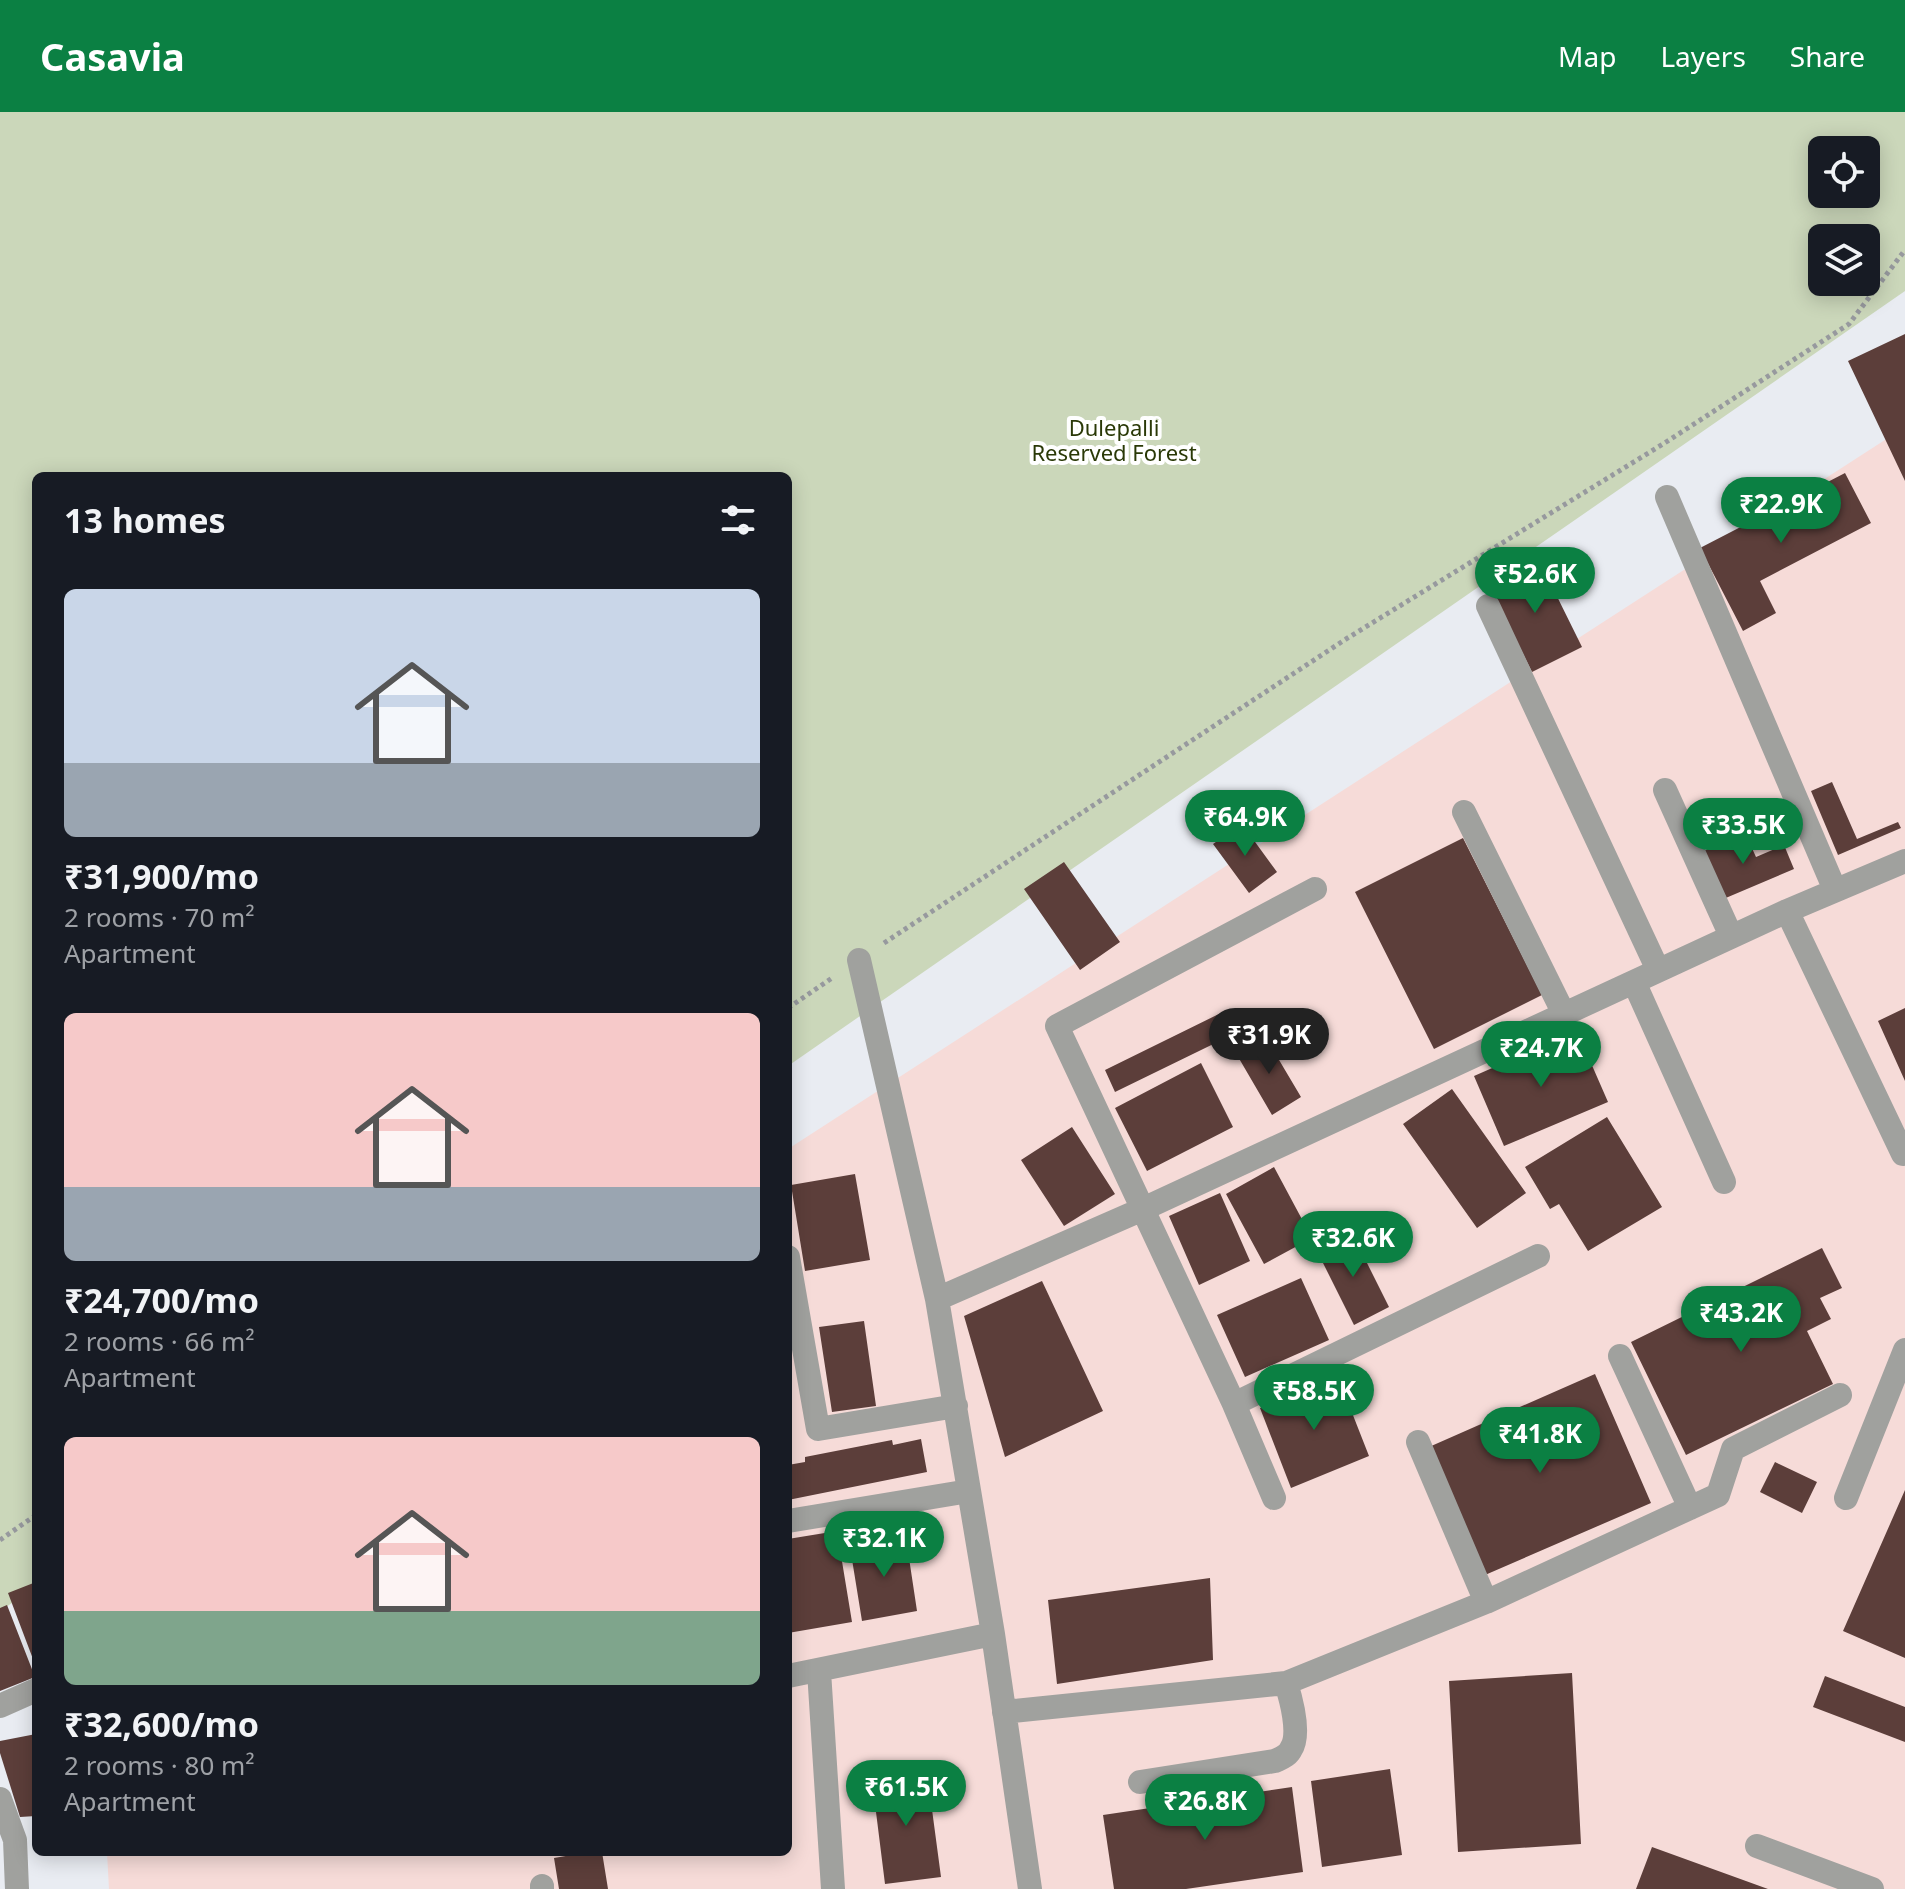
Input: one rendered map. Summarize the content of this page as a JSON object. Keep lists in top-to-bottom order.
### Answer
{
  "parks": ["Dulepalli Reserved Forest"],
  "page": {
    "header": "Casavia",
    "nav": ["Map", "Layers", "Share"],
    "heading": "13 homes",
    "price": [
      "₹22.9K",
      "₹52.6K",
      "₹64.9K",
      "₹33.5K",
      "₹31.9K",
      "₹24.7K",
      "₹32.6K",
      "₹43.2K",
      "₹58.5K",
      "₹41.8K",
      "₹32.1K",
      "₹61.5K",
      "₹26.8K"
    ],
    "list": [
      {
        "name": "₹31,900/mo",
        "note": "2 rooms · 70 m² · Apartment"
      },
      {
        "name": "₹24,700/mo",
        "note": "2 rooms · 66 m² · Apartment"
      },
      {
        "name": "₹32,600/mo",
        "note": "2 rooms · 80 m² · Apartment"
      }
    ]
  }
}
